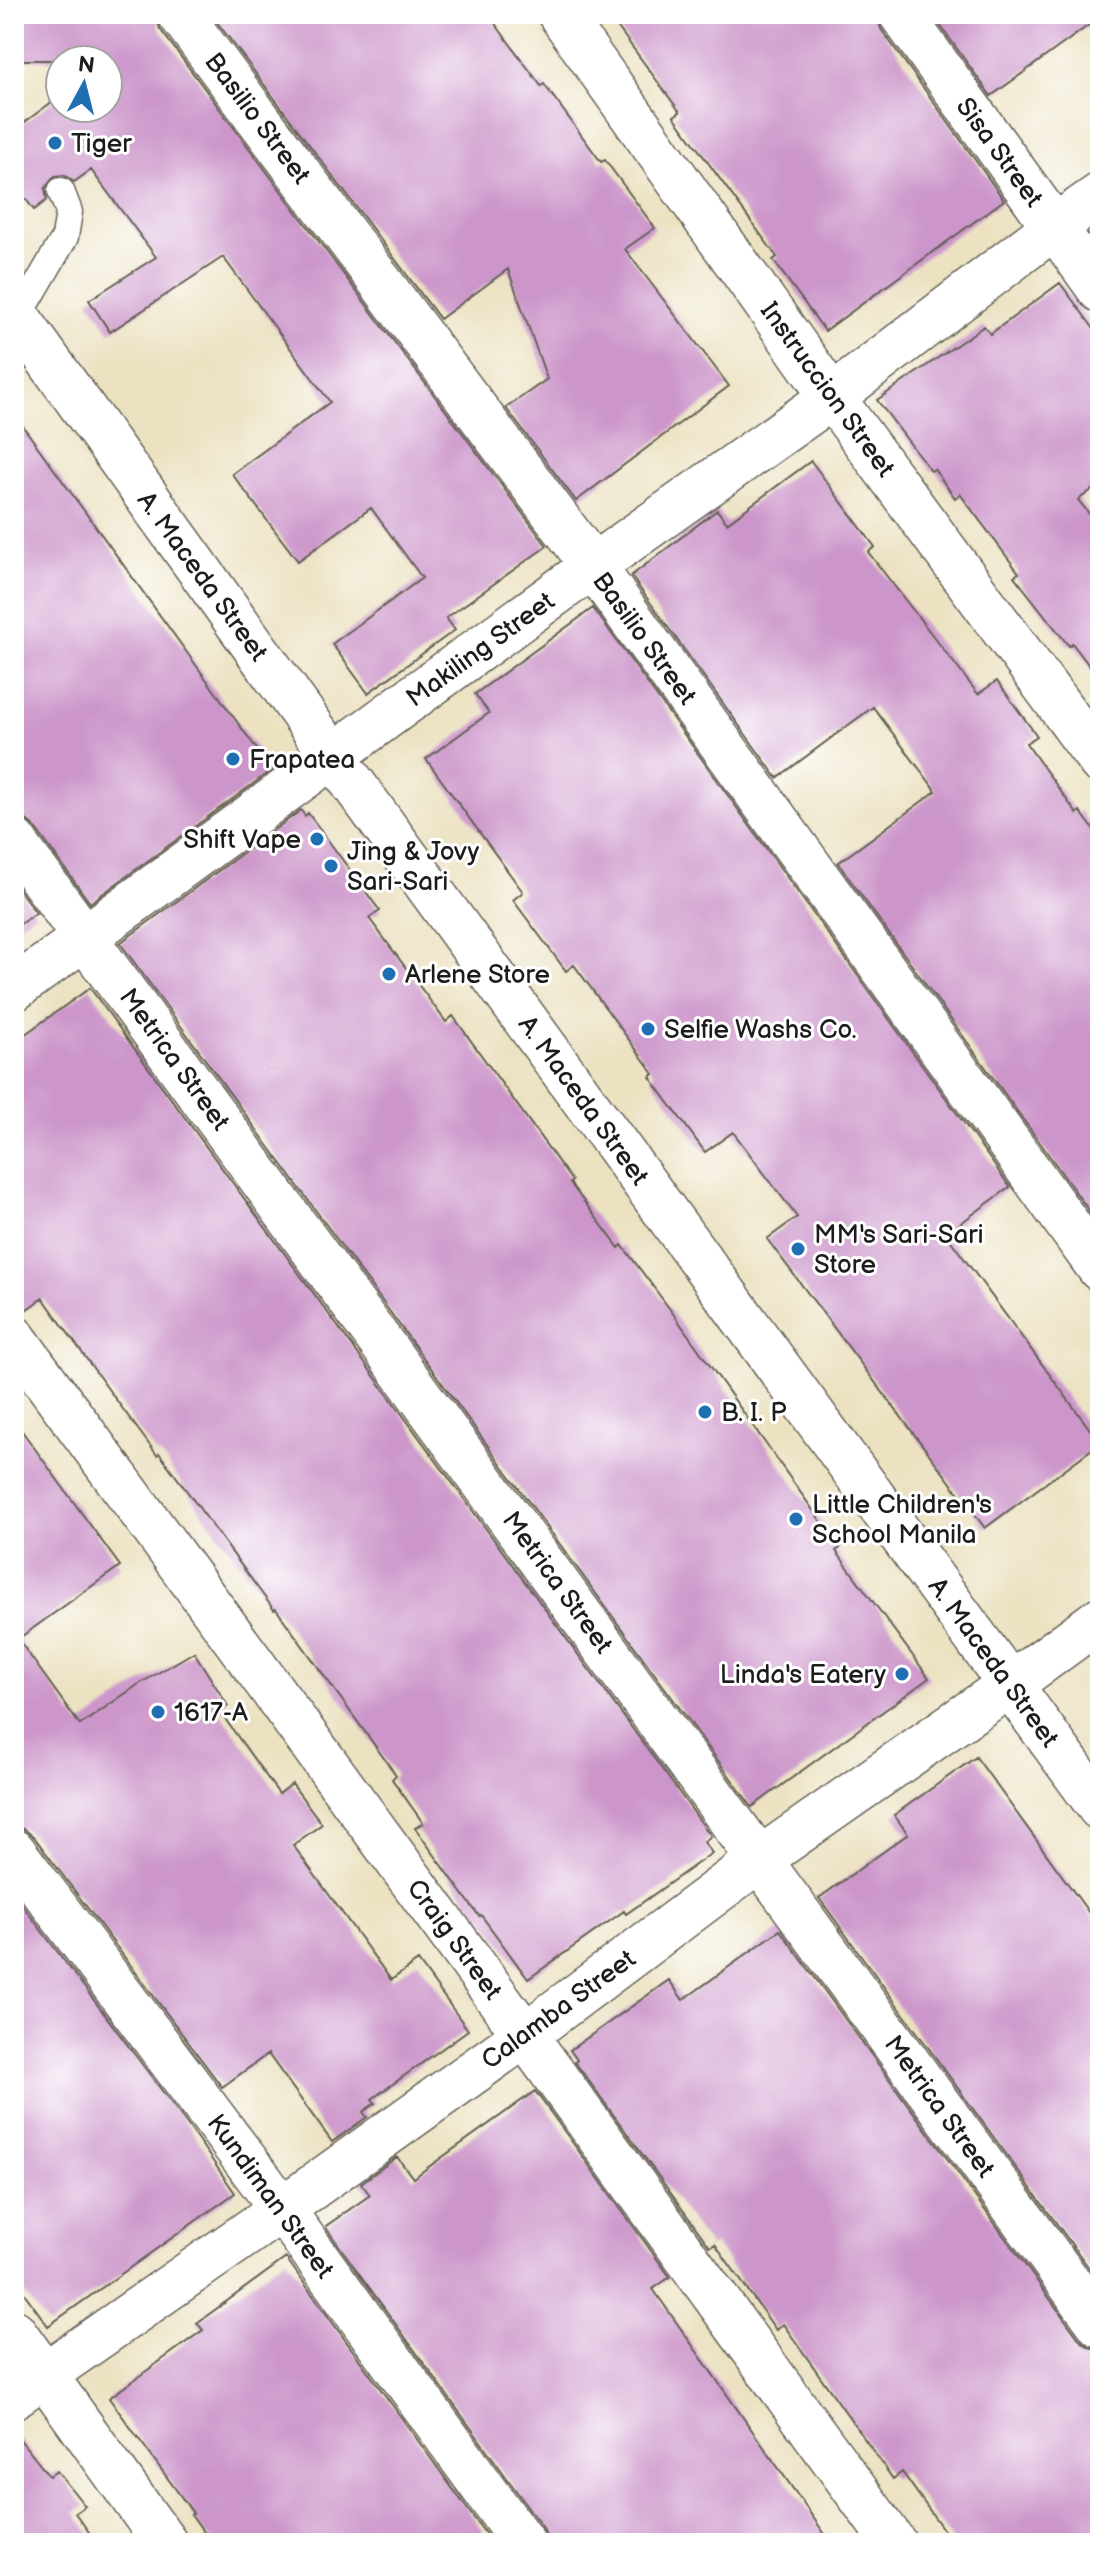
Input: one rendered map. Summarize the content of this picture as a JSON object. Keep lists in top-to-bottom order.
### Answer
{
  "streets": {
    "street": [
      "Basilio Street",
      "Sisa Street",
      "Instruccion Street",
      "A. Maceda Street",
      "Makiling Street",
      "Metrica Street",
      "Craig Street",
      "Calamba Street",
      "Kundiman Street"
    ]
  },
  "crossings": [
    ["Basilio Street", "Makiling Street"],
    ["Sisa Street", "Makiling Street"],
    ["Instruccion Street", "Makiling Street"],
    ["A. Maceda Street", "Makiling Street"],
    ["A. Maceda Street", "Calamba Street"],
    ["Makiling Street", "Metrica Street"],
    ["Metrica Street", "Calamba Street"],
    ["Craig Street", "Calamba Street"],
    ["Calamba Street", "Kundiman Street"]
  ],
  "places": [
    "Tiger",
    "Frapatea",
    "Shift Vape",
    "Jing & Jovy Sari-Sari",
    "Arlene Store",
    "Selfie Washs Co.",
    "MM's Sari-Sari Store",
    "B. I. P",
    "Little Children's School Manila",
    "Linda's Eatery",
    "1617-A"
  ],
  "north": "top"
}
